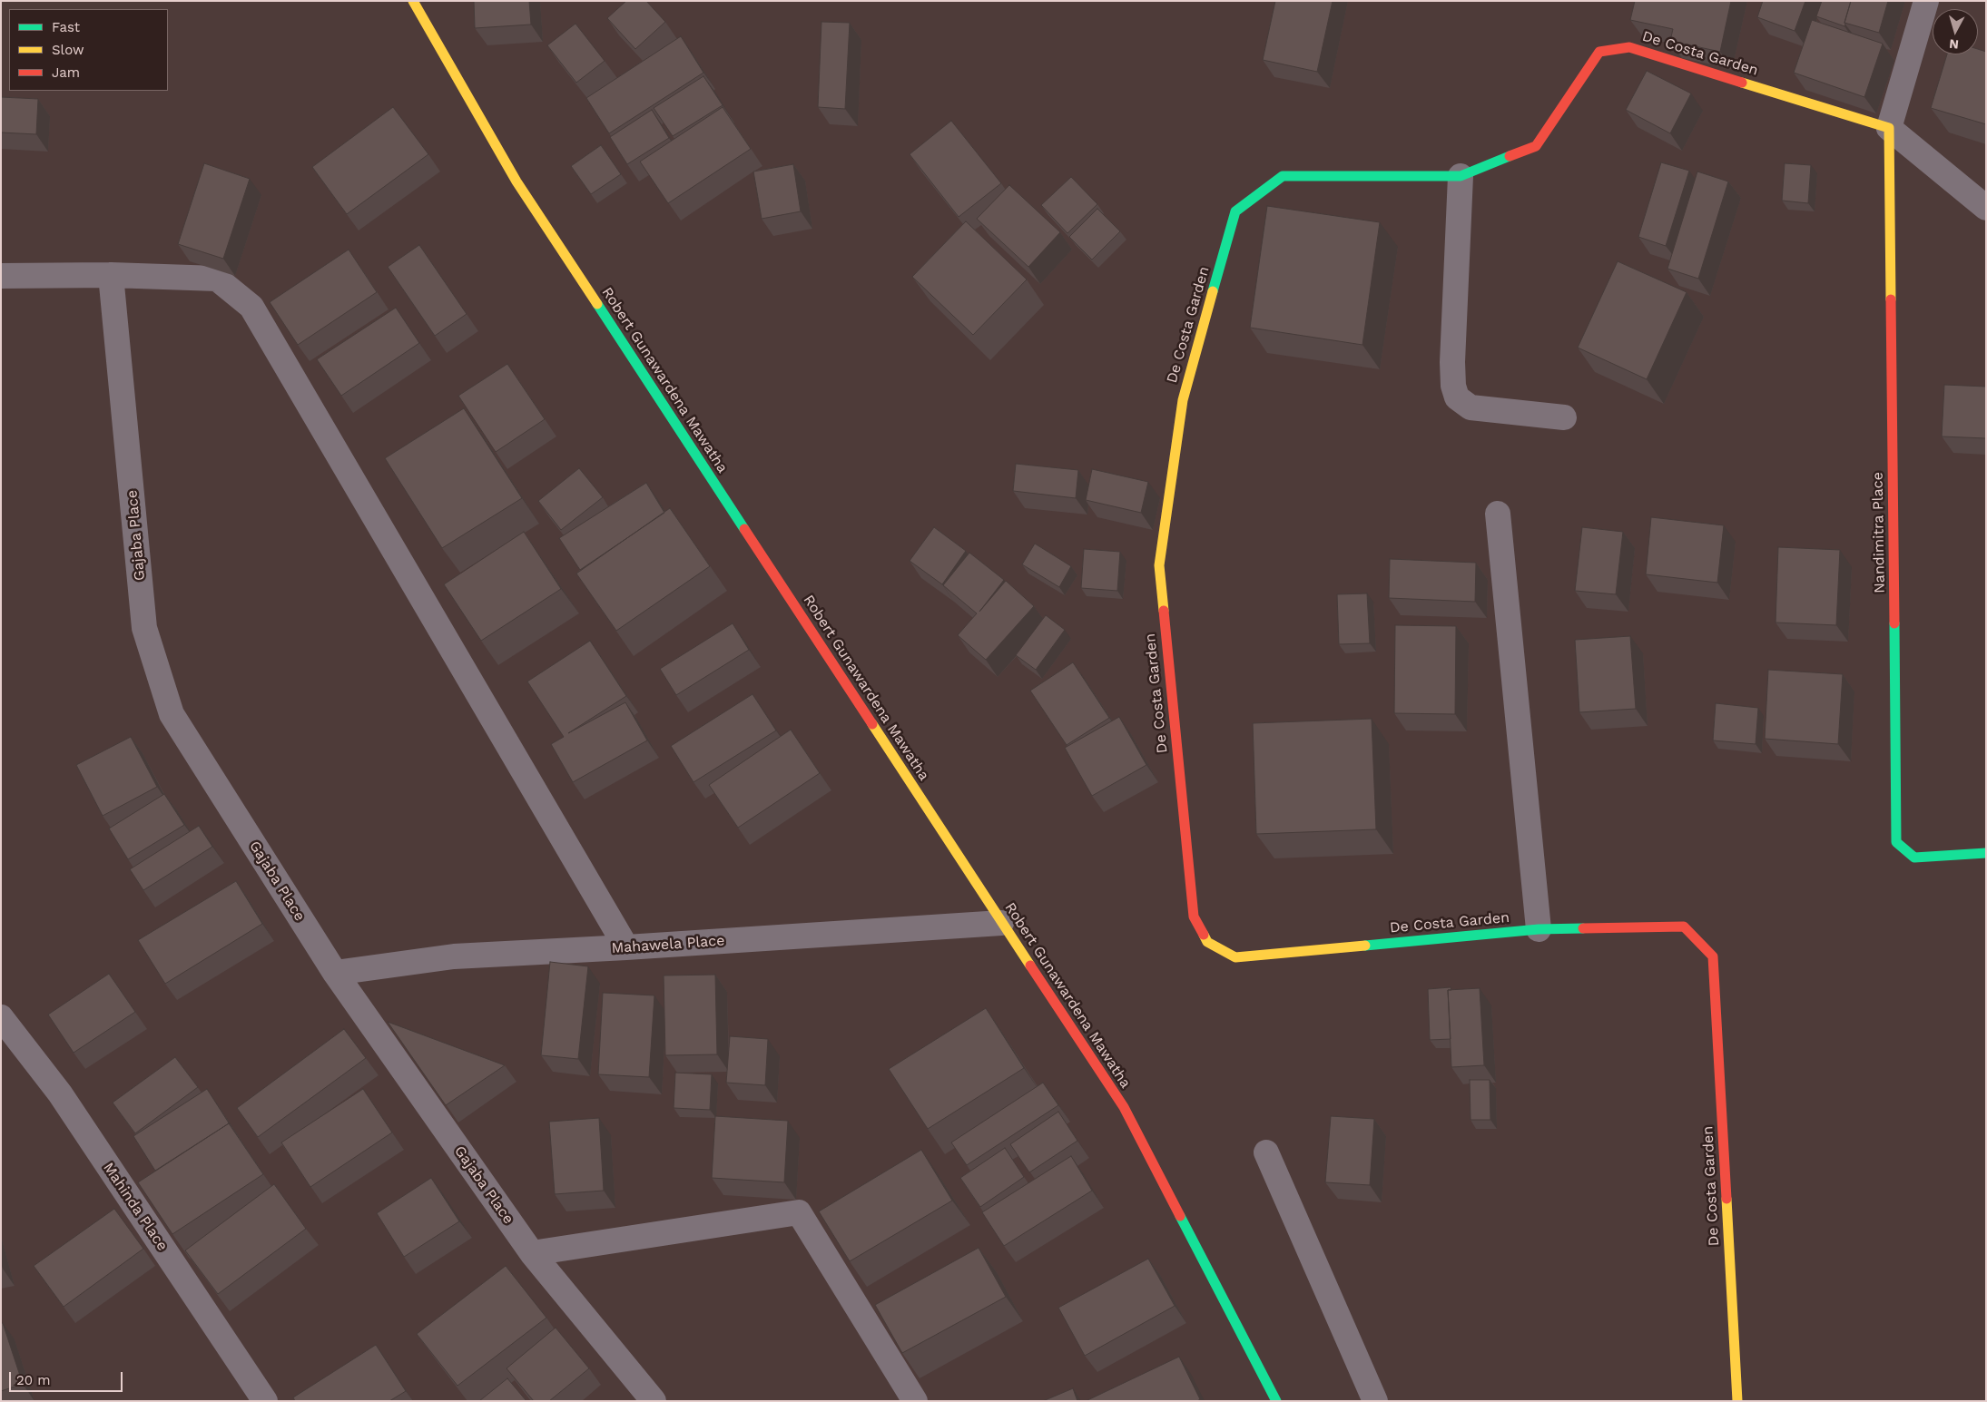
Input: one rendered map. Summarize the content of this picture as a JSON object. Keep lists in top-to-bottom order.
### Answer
{
  "streets": {
    "street": [
      "De Costa Garden",
      "Robert Gunawardena Mawatha",
      "Nandimitra Place",
      "Gajaba Place",
      "Mahawela Place",
      "Mahinda Place"
    ]
  },
  "crossings": [
    ["De Costa Garden", "Nandimitra Place"],
    ["Robert Gunawardena Mawatha", "Mahawela Place"],
    ["Gajaba Place", "Mahawela Place"]
  ],
  "legend": ["Fast", "Slow", "Jam"],
  "scale_bar": "20 m",
  "north": "bottom"
}
